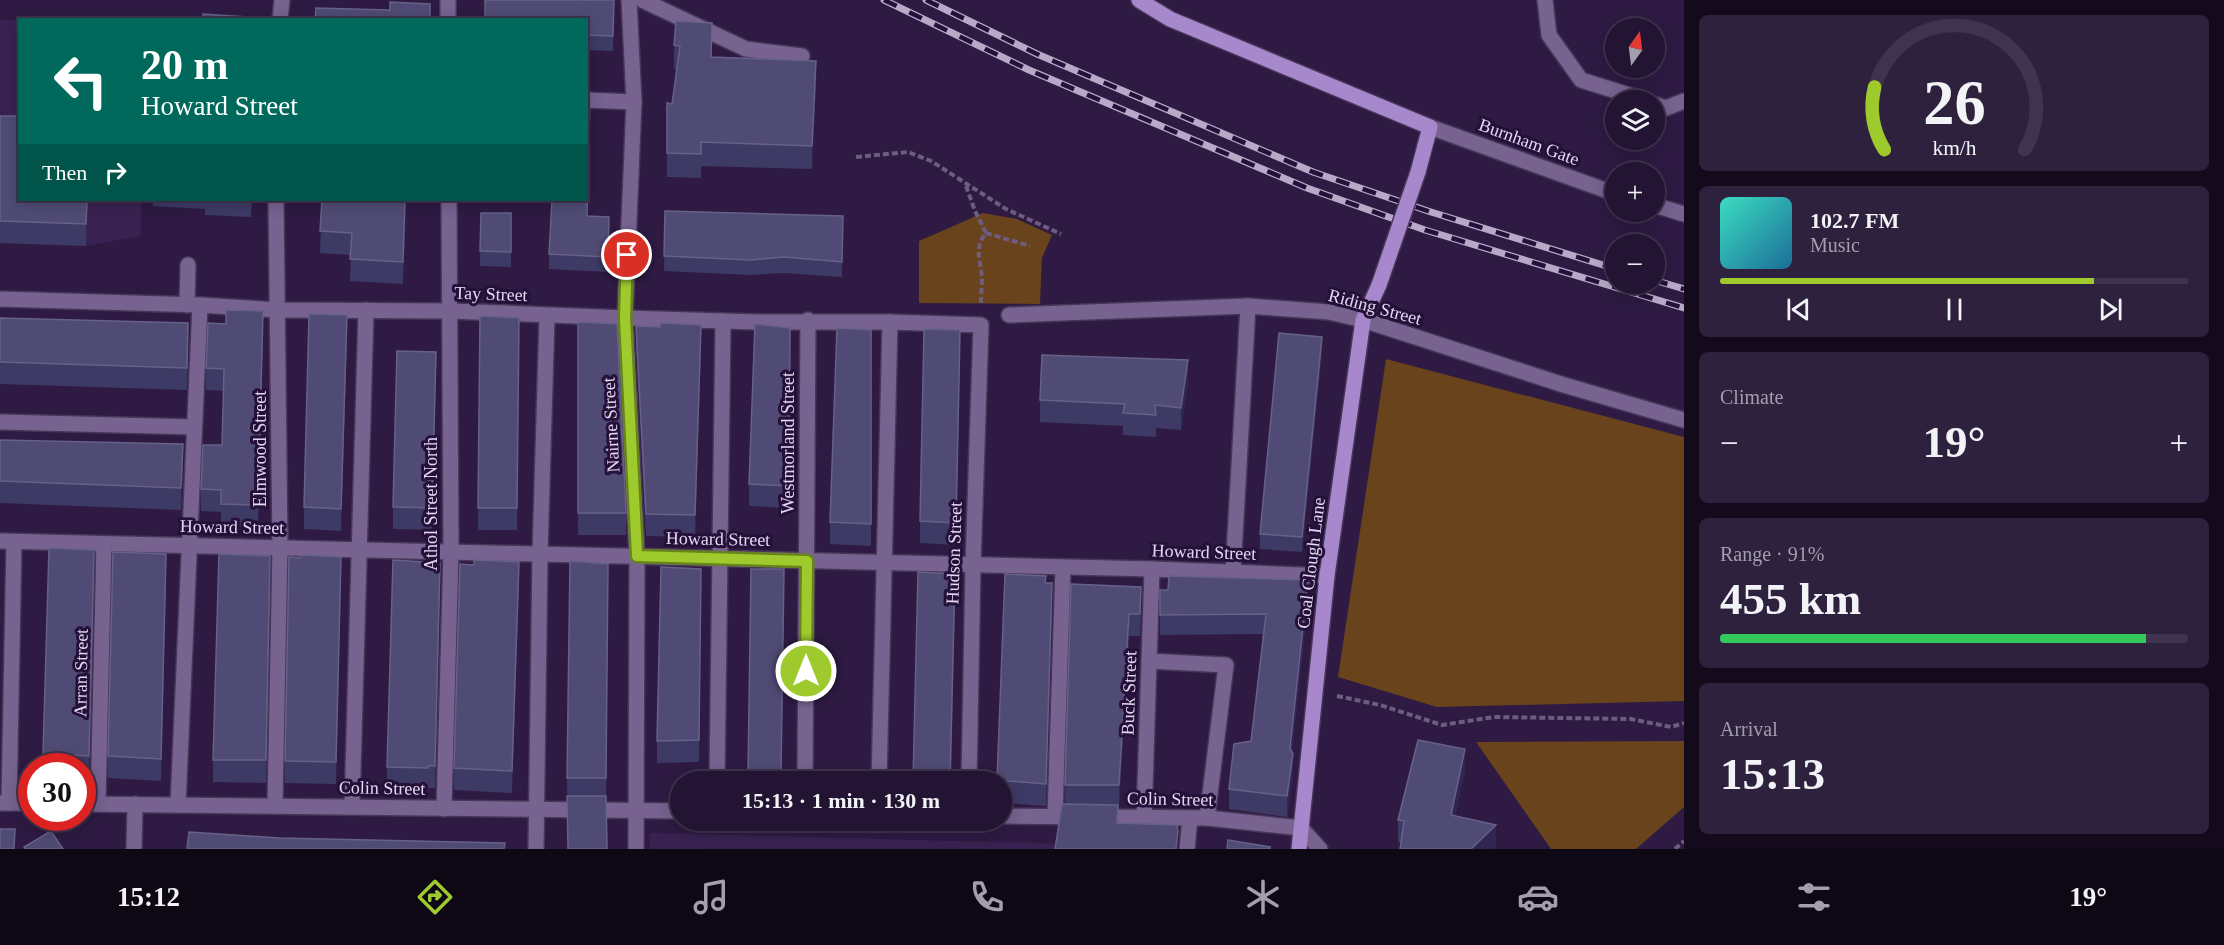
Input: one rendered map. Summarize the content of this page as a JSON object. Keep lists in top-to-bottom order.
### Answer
{
  "streets": {
    "main road": ["Coal Clough Lane"],
    "street": [
      "Burnham Gate",
      "Tay Street",
      "Riding Street",
      "Nairne Street",
      "Westmorland Street",
      "Elmwood Street",
      "Athol Street North",
      "Howard Street",
      "Hudson Street",
      "Arran Street",
      "Buck Street",
      "Colin Street"
    ]
  },
  "crossings": [
    ["Burnham Gate", "Coal Clough Lane"],
    ["Tay Street", "Nairne Street"],
    ["Tay Street", "Westmorland Street"],
    ["Tay Street", "Elmwood Street"],
    ["Tay Street", "Athol Street North"],
    ["Tay Street", "Hudson Street"],
    ["Riding Street", "Coal Clough Lane"],
    ["Nairne Street", "Howard Street"],
    ["Nairne Street", "Colin Street"],
    ["Westmorland Street", "Howard Street"],
    ["Elmwood Street", "Howard Street"],
    ["Elmwood Street", "Colin Street"],
    ["Athol Street North", "Howard Street"],
    ["Athol Street North", "Colin Street"],
    ["Howard Street", "Hudson Street"],
    ["Howard Street", "Coal Clough Lane"],
    ["Howard Street", "Arran Street"],
    ["Howard Street", "Buck Street"],
    ["Coal Clough Lane", "Colin Street"],
    ["Buck Street", "Colin Street"]
  ],
  "north": "top",
  "page": {
    "map_buttons": ["+", "−"],
    "turn": ["20 m", "Howard Street"],
    "then": "Then",
    "song": ["102.7 FM", "Music"],
    "tile": [
      "Climate",
      ["Range · 91%", "455 km"],
      ["Arrival", "15:13"]
    ],
    "heat": ["−", "19°", "+"],
    "limit": "30",
    "trip": "15:13 · 1 min · 130 m",
    "tabs": ["15:12", "19°"],
    "gauge": ["26", "km/h"]
  }
}
